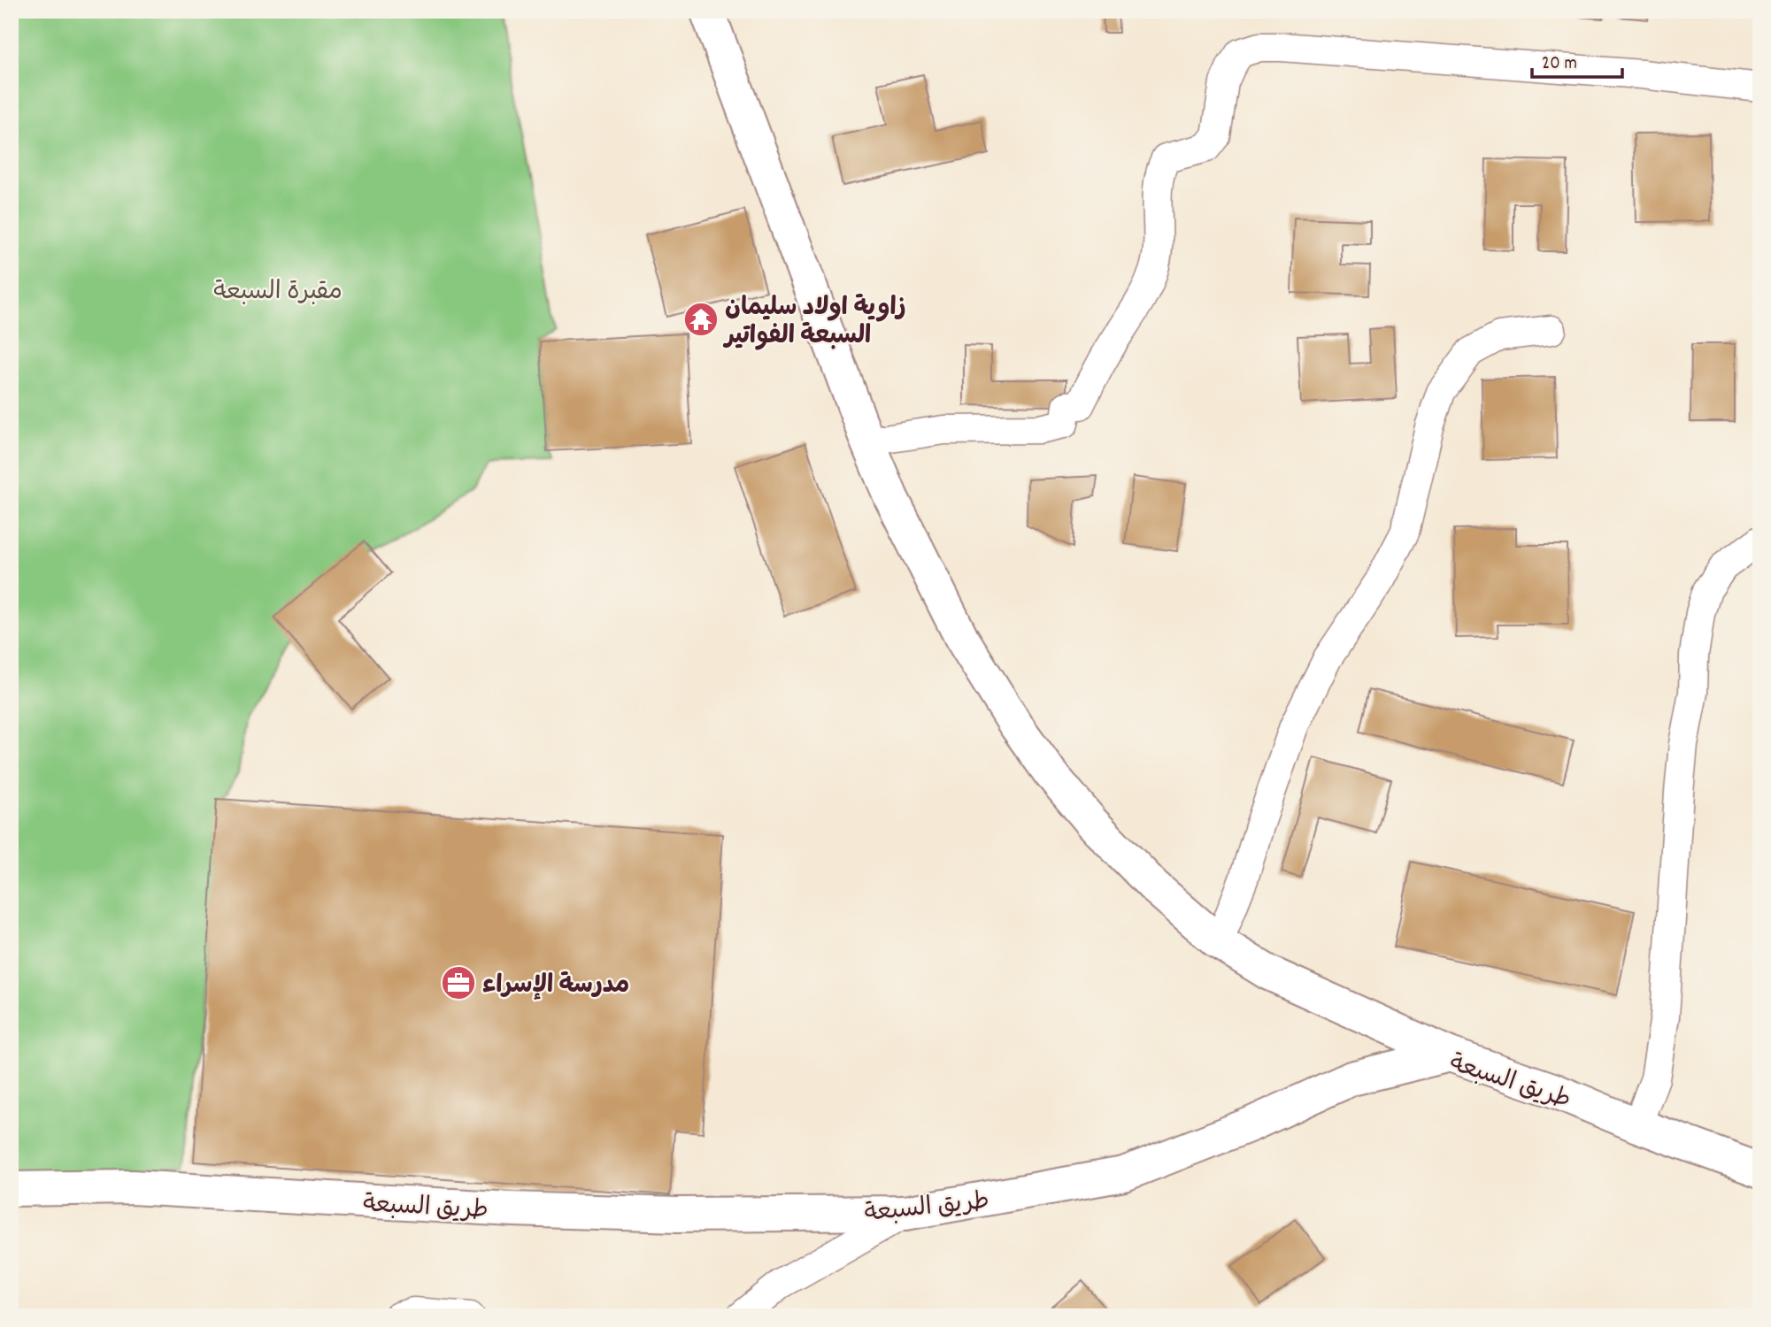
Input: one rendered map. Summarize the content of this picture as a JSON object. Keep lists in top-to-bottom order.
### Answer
{
  "streets": {
    "street": ["طريق السبعة"]
  },
  "parks": ["مقبرة السبعة"],
  "places": {
    "temple": ["زاوية اولاد سليمان السبعة الفواتير"],
    "office": ["مدرسة الإسراء"]
  },
  "scale_bar": "20 m"
}
